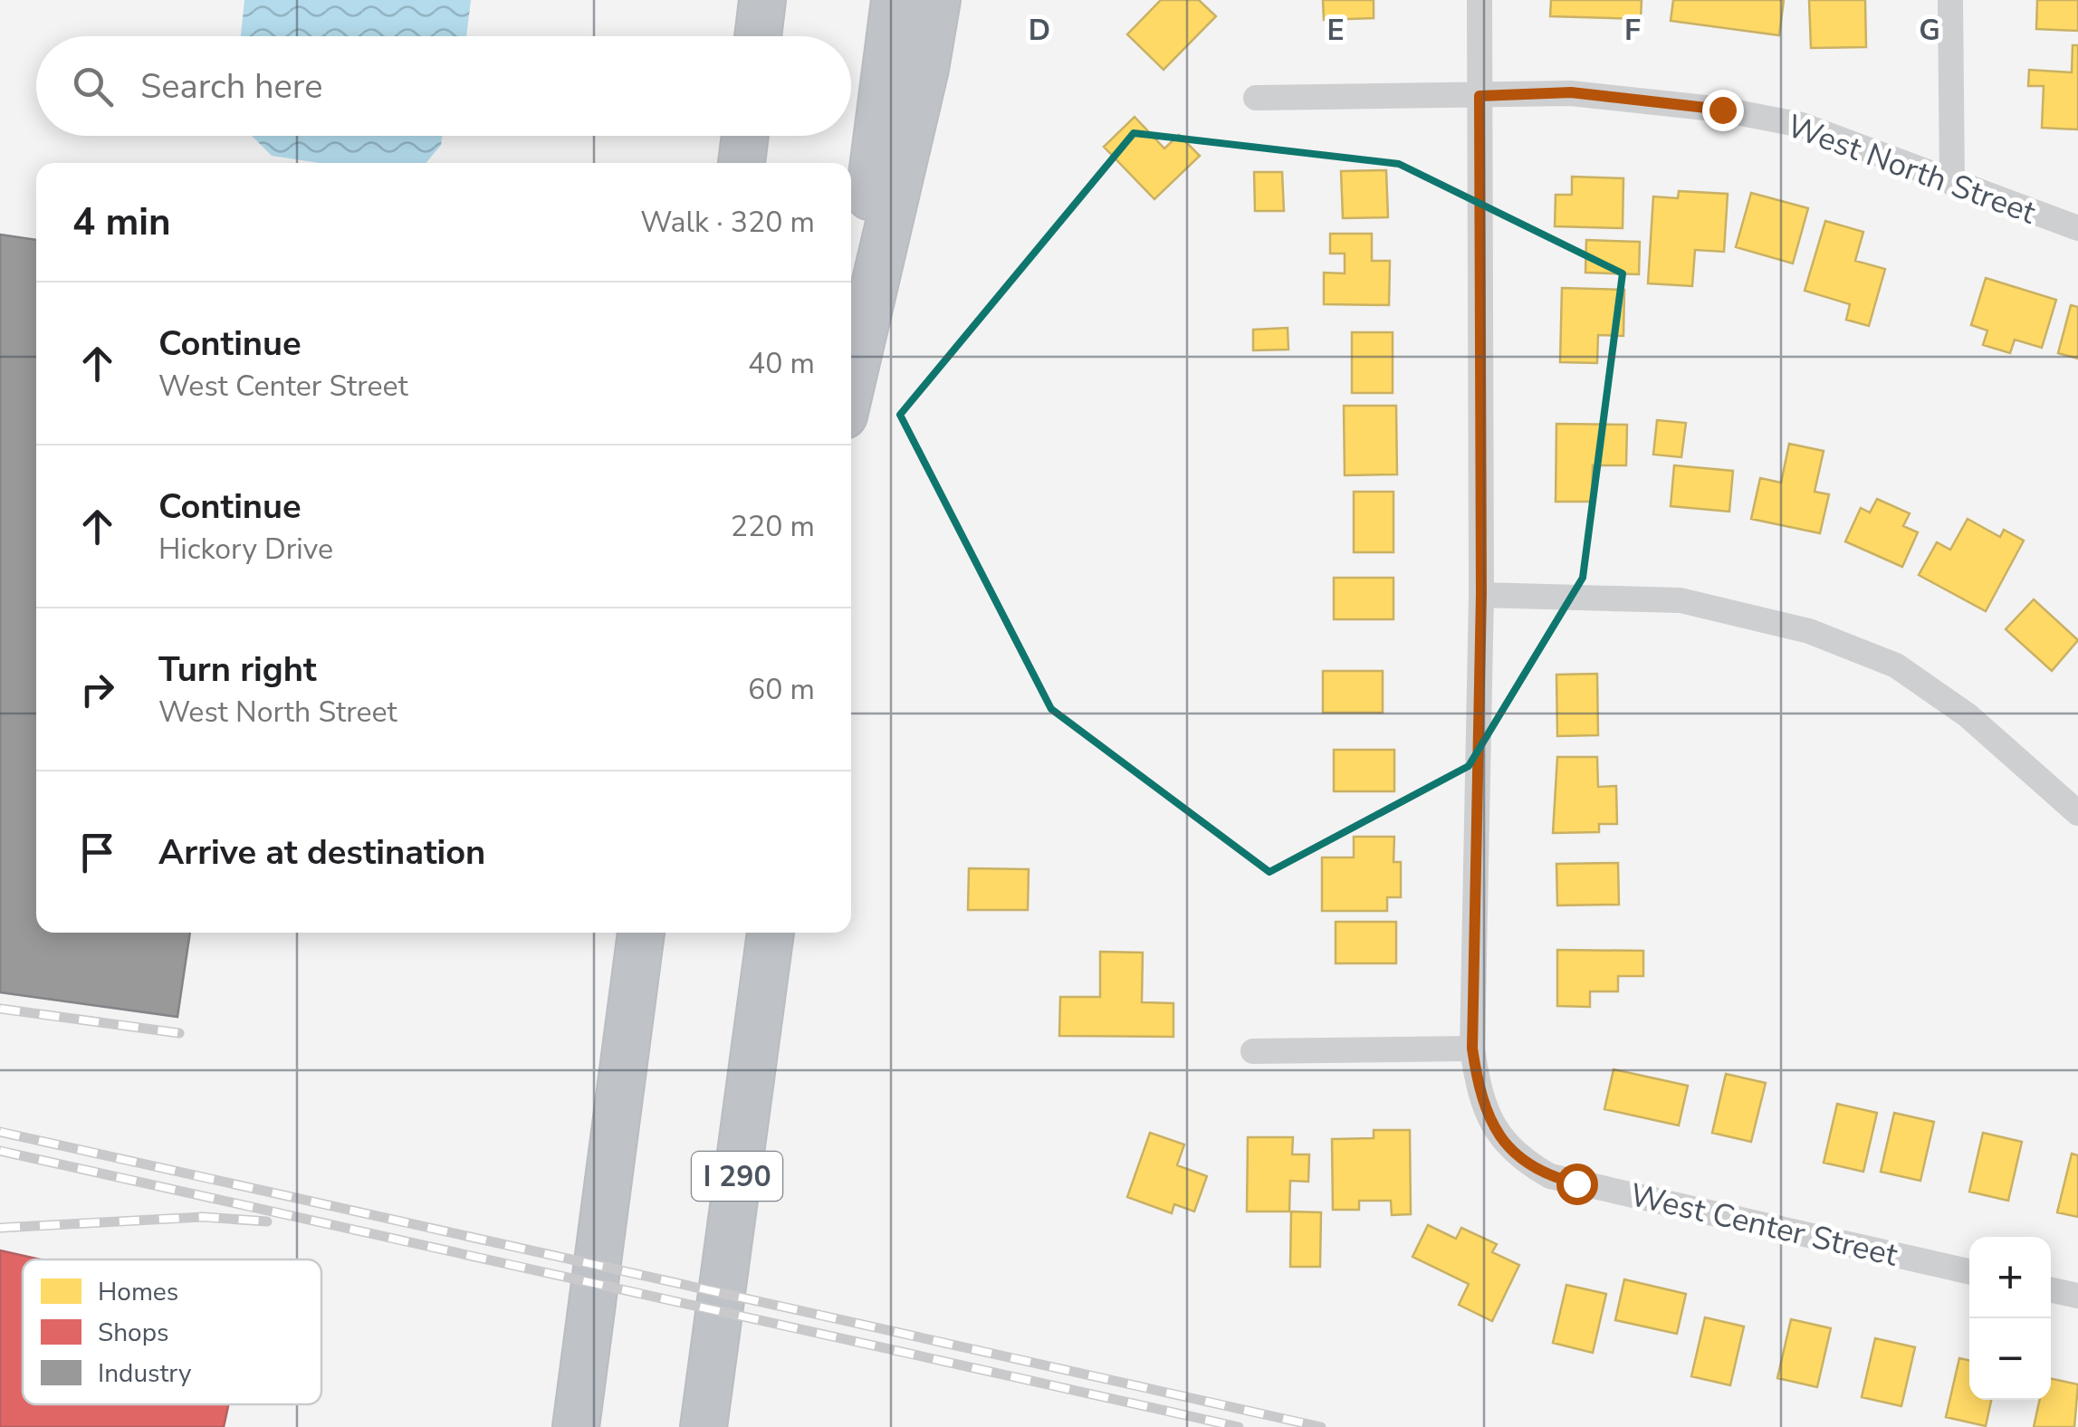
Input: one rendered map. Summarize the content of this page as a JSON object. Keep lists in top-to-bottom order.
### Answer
{
  "streets": {
    "highway": ["I 290"],
    "street": ["West North Street", "West Center Street"]
  },
  "crossings": [
    ["West North Street", "West Center Street"]
  ],
  "legend": ["Homes", "Shops", "Industry"],
  "page": {
    "search": "Search here",
    "heading": ["4 min", "Walk · 320 m"],
    "list": [
      ["Continue", "West Center Street", "40 m"],
      ["Continue", "Hickory Drive", "220 m"],
      ["Turn right", "West North Street", "60 m"],
      "Arrive at destination"
    ],
    "map_buttons": ["+", "−"]
  },
  "grid": {
    "columns": [
      "D",
      "E",
      "F",
      "G"
    ]
  }
}
